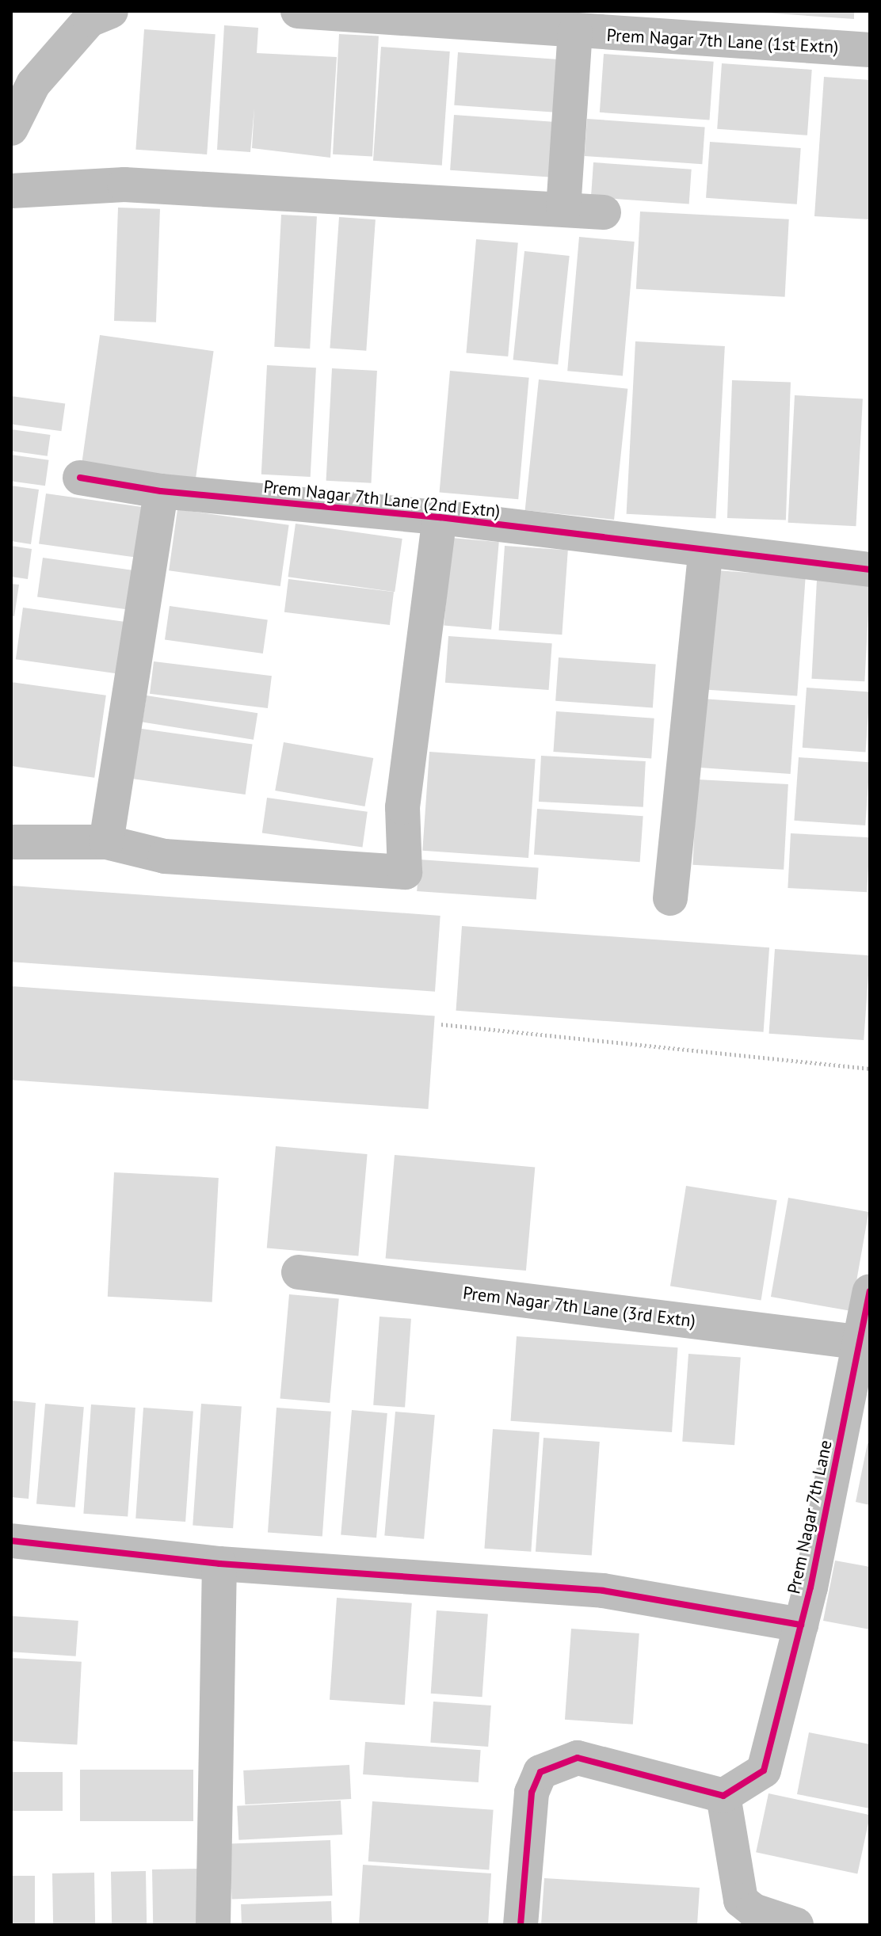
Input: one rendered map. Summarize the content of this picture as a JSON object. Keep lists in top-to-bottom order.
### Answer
{
  "streets": {
    "street": [
      "Prem Nagar 7th Lane (1st Extn)",
      "Prem Nagar 7th Lane (2nd Extn)",
      "Prem Nagar 7th Lane (3rd Extn)",
      "Prem Nagar 7th Lane"
    ]
  },
  "crossings": [
    ["Prem Nagar 7th Lane (3rd Extn)", "Prem Nagar 7th Lane"]
  ]
}
